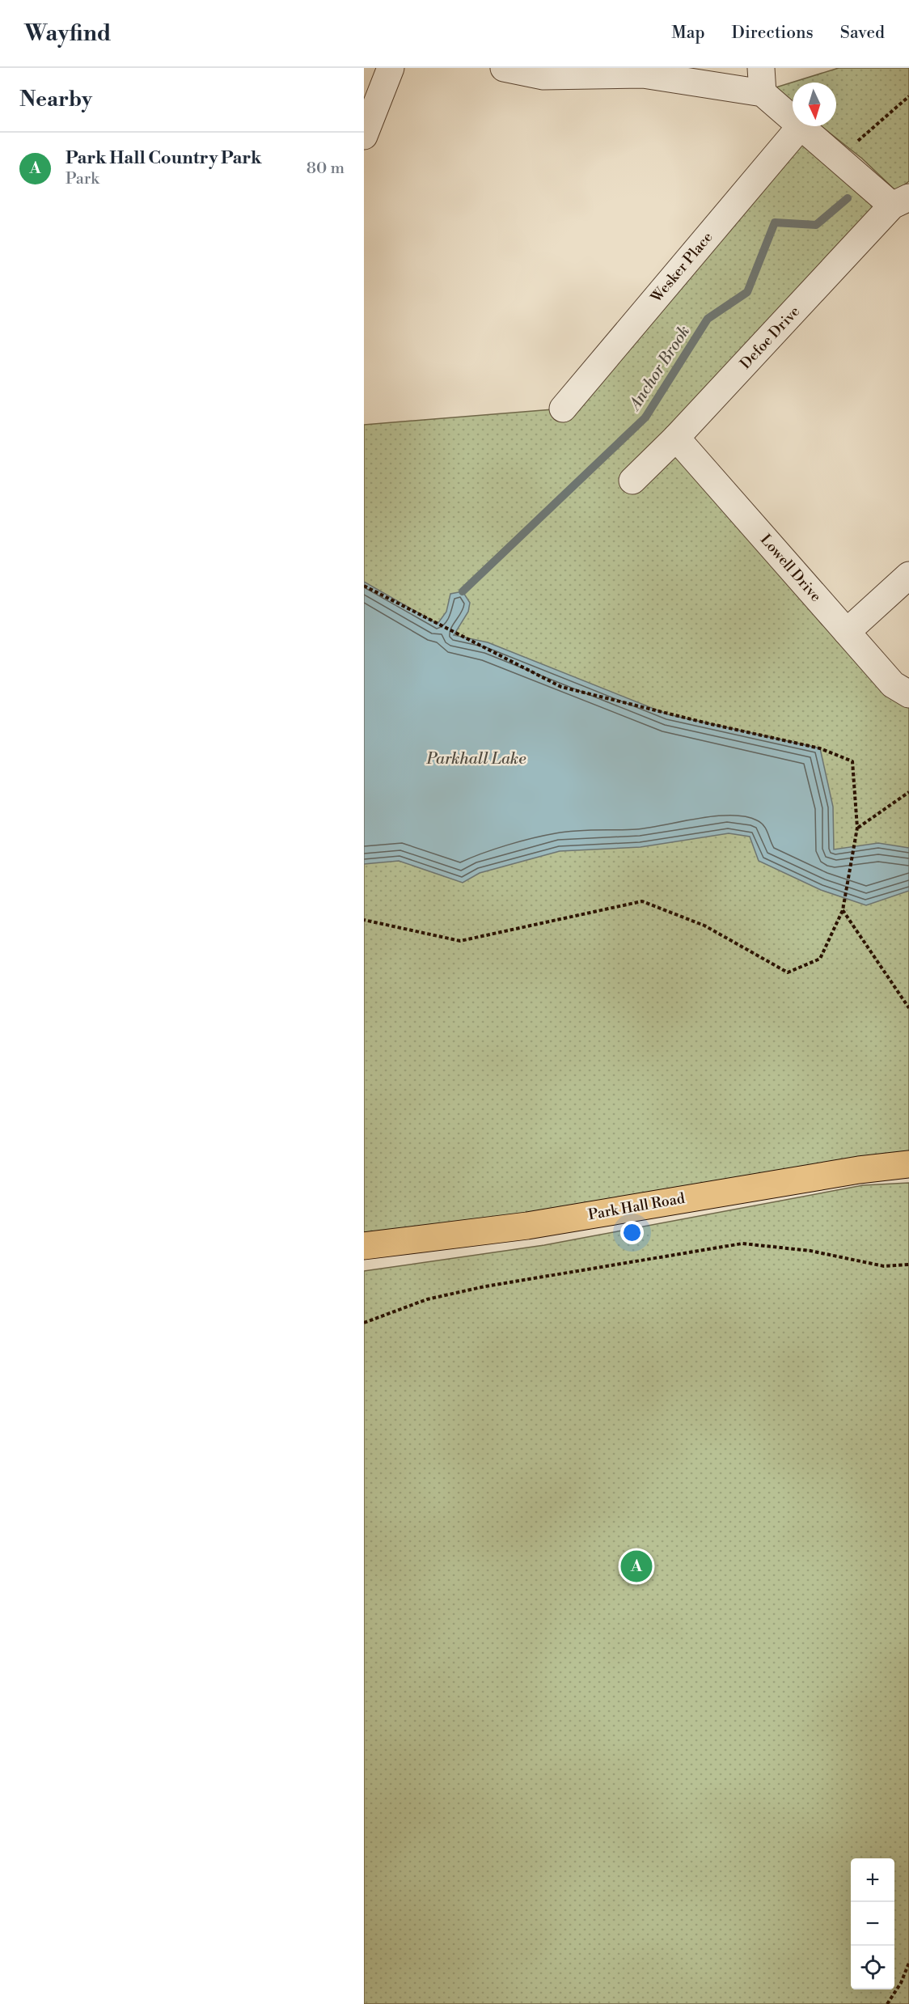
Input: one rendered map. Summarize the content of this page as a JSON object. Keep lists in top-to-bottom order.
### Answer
{
  "streets": {
    "main road": ["Park Hall Road"],
    "street": ["Wesker Place", "Defoe Drive", "Lowell Drive"]
  },
  "crossings": [
    ["Defoe Drive", "Lowell Drive"]
  ],
  "water": ["Anchor Brook", "Parkhall Lake"],
  "north": "bottom",
  "page": {
    "header": "Wayfind",
    "nav": ["Map", "Directions", "Saved"],
    "heading": "Nearby",
    "list": [
      {
        "mark": "A",
        "name": "Park Hall Country Park",
        "note": "Park",
        "value": "80 m"
      }
    ],
    "pins": "A",
    "map_buttons": ["+", "−"]
  }
}
